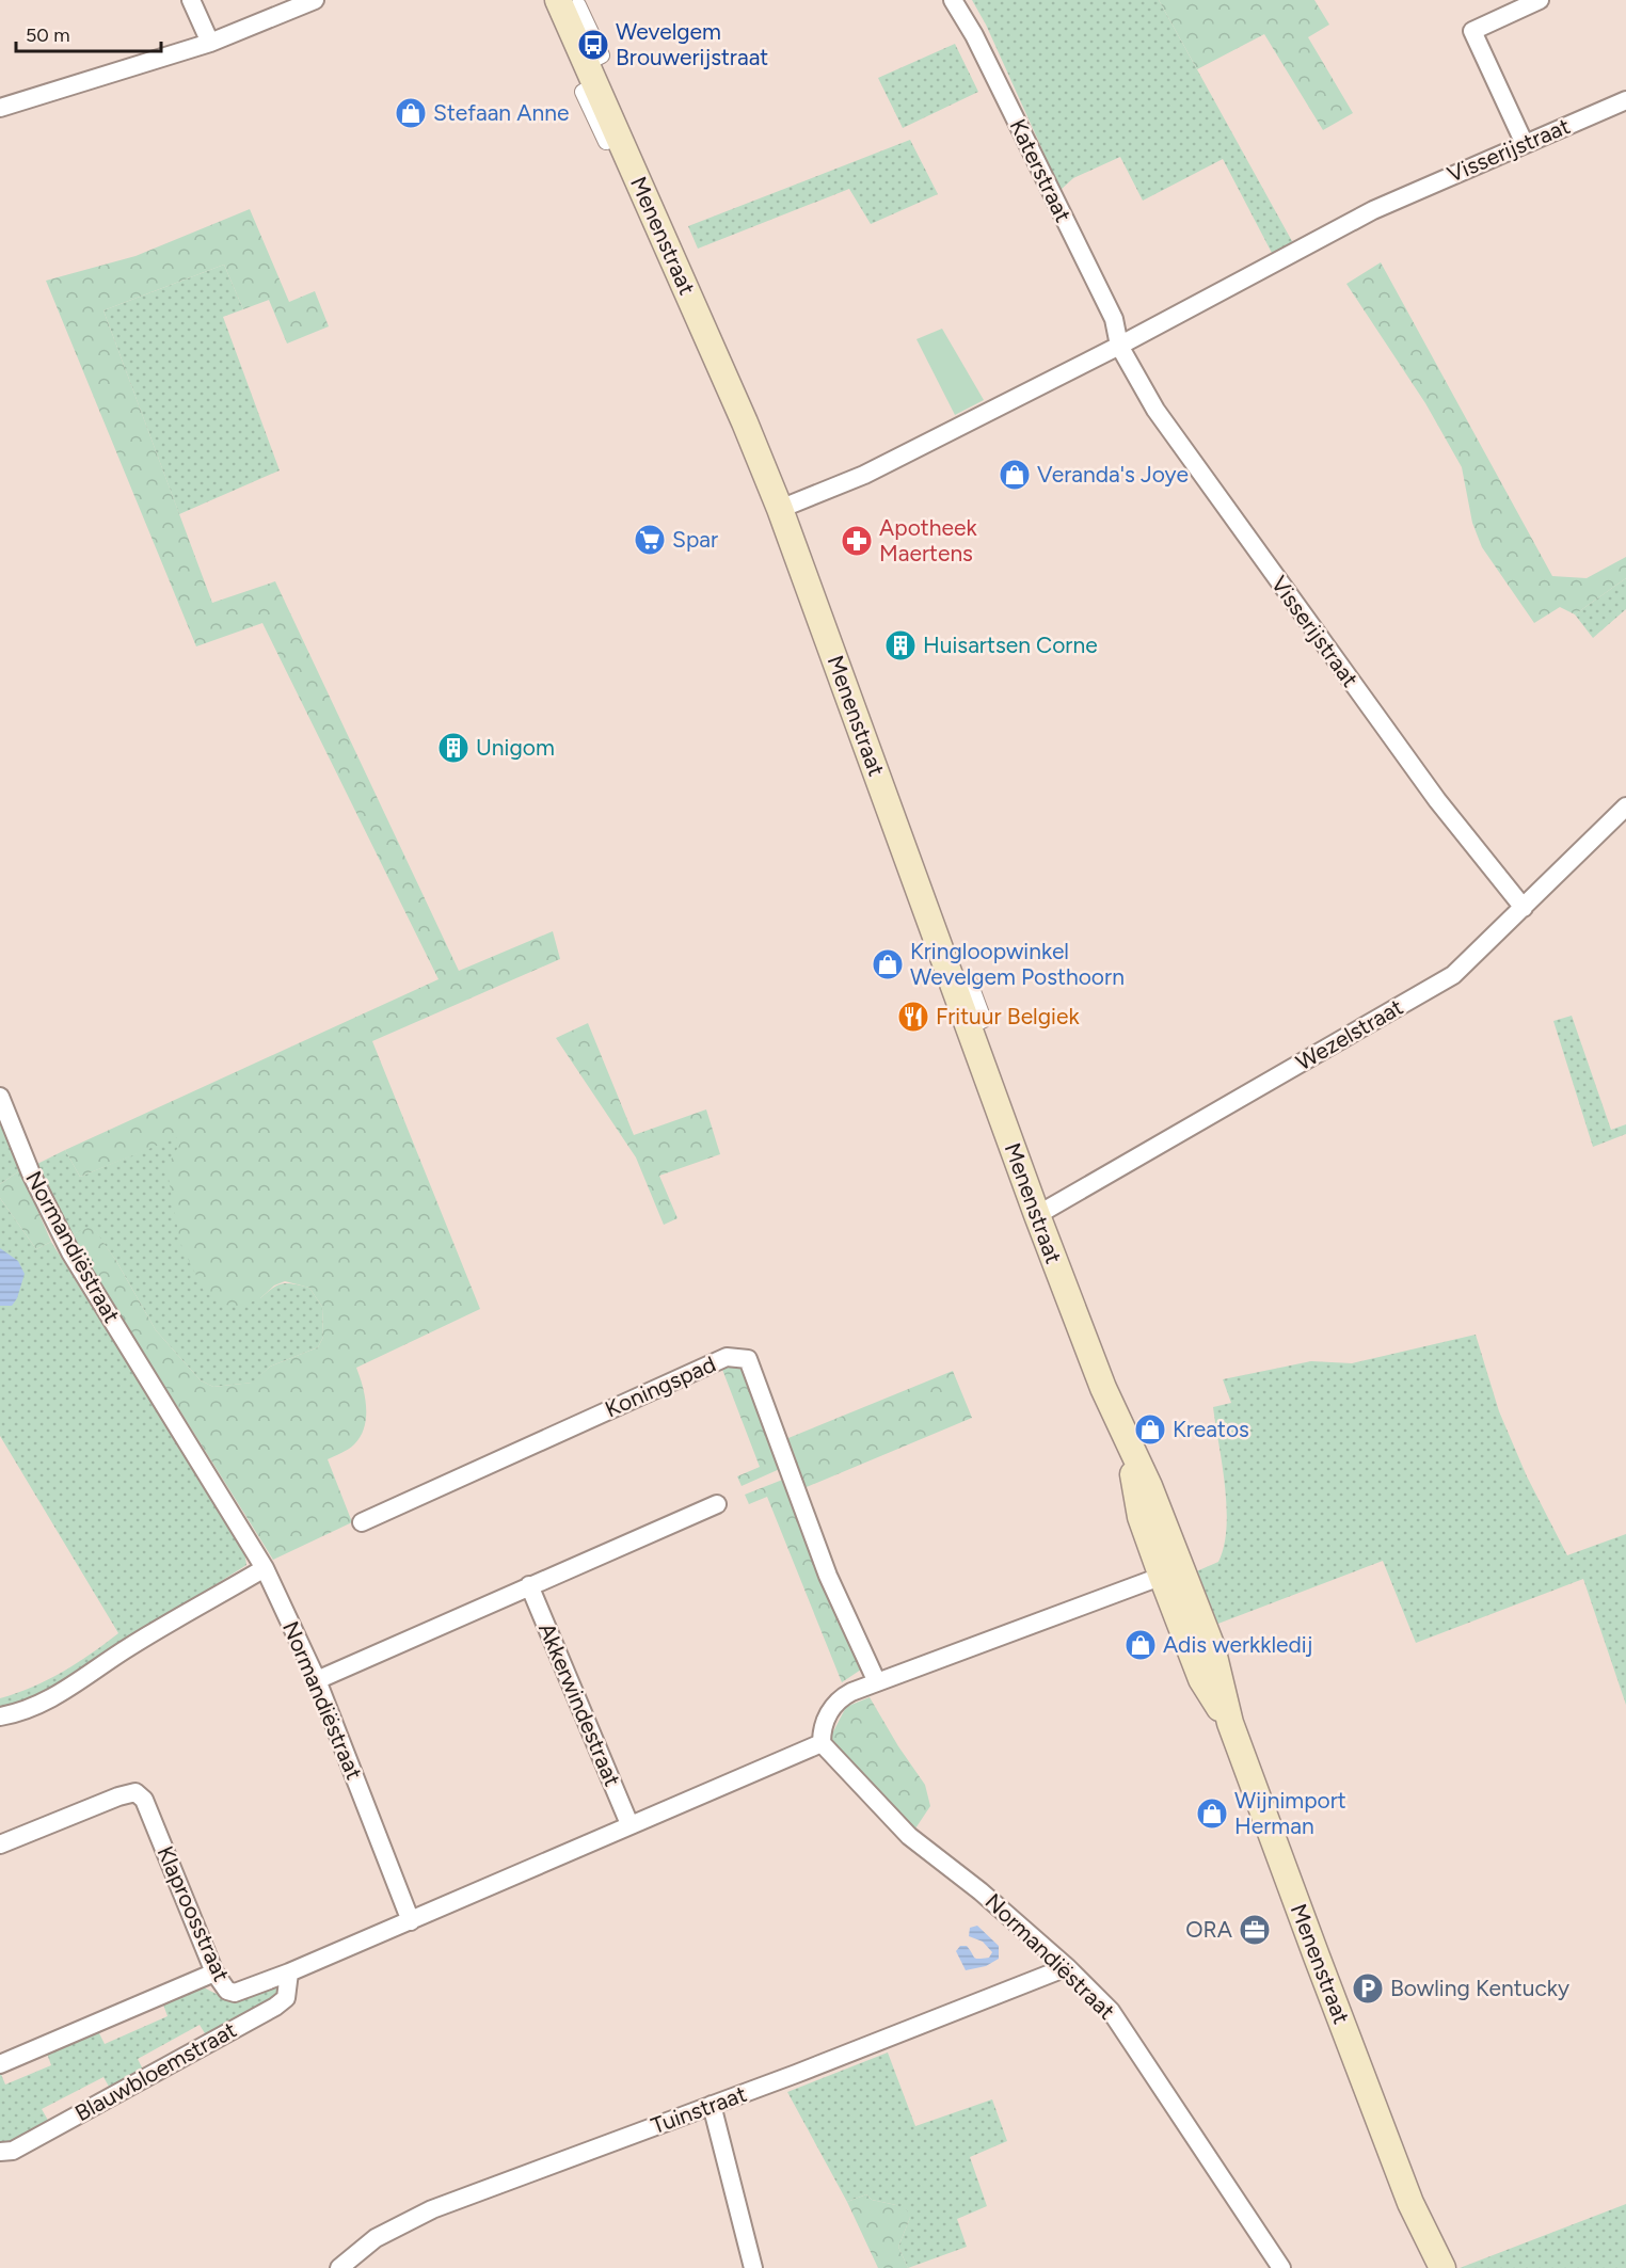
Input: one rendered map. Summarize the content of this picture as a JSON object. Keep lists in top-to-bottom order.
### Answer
{
  "streets": {
    "main road": ["Menenstraat"],
    "street": [
      "Visserijstraat",
      "Katerstraat",
      "Wezelstraat",
      "Normandiëstraat",
      "Koningspad",
      "Akkerwindestraat",
      "Klaproosstraat",
      "Blauwbloemstraat",
      "Tuinstraat"
    ]
  },
  "crossings": [
    ["Visserijstraat", "Katerstraat"],
    ["Visserijstraat", "Menenstraat"],
    ["Visserijstraat", "Wezelstraat"],
    ["Menenstraat", "Wezelstraat"],
    ["Normandiëstraat", "Klaproosstraat"],
    ["Normandiëstraat", "Tuinstraat"],
    ["Klaproosstraat", "Blauwbloemstraat"]
  ],
  "places": {
    "bus stop": ["Wevelgem Brouwerijstraat"],
    "shop": [
      "Stefaan Anne",
      "Veranda's Joye",
      "Kringloopwinkel Wevelgem Posthoorn",
      "Kreatos",
      "Adis werkkledij",
      "Wijnimport Herman"
    ],
    "supermarket": ["Spar"],
    "pharmacy": ["Apotheek Maertens"],
    "building": ["Huisartsen Corne", "Unigom"],
    "restaurant": ["Frituur Belgiek"],
    "office": ["ORA"],
    "parking": ["Bowling Kentucky"]
  },
  "scale_bar": "50 m"
}
